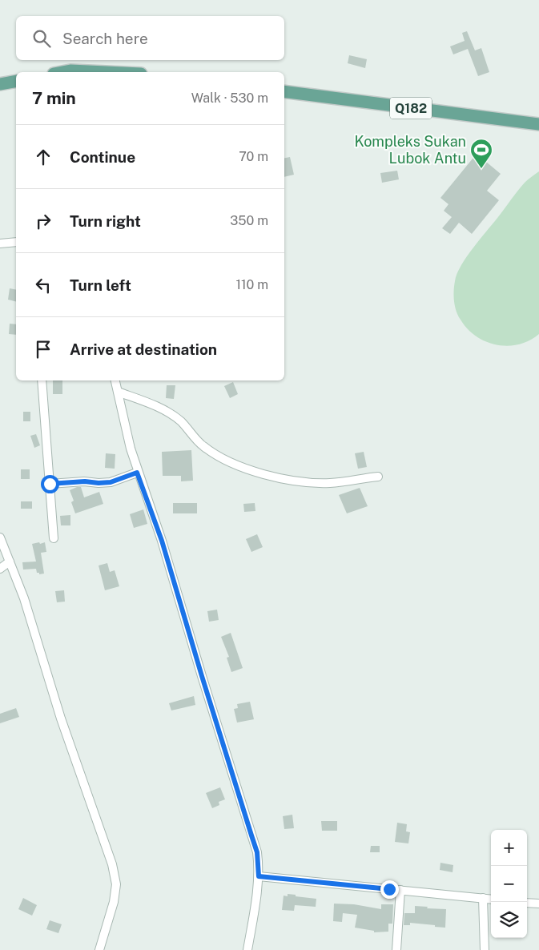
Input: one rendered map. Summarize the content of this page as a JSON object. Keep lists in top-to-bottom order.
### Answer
{
  "streets": {
    "main road": ["Q182"]
  },
  "places": {
    "sports": ["Kompleks Sukan Lubok Antu"]
  },
  "page": {
    "search": "Search here",
    "heading": ["7 min", "Walk · 530 m"],
    "list": [
      ["Continue", "70 m"],
      ["Turn right", "350 m"],
      ["Turn left", "110 m"],
      "Arrive at destination"
    ],
    "map_buttons": ["+", "−"]
  }
}
